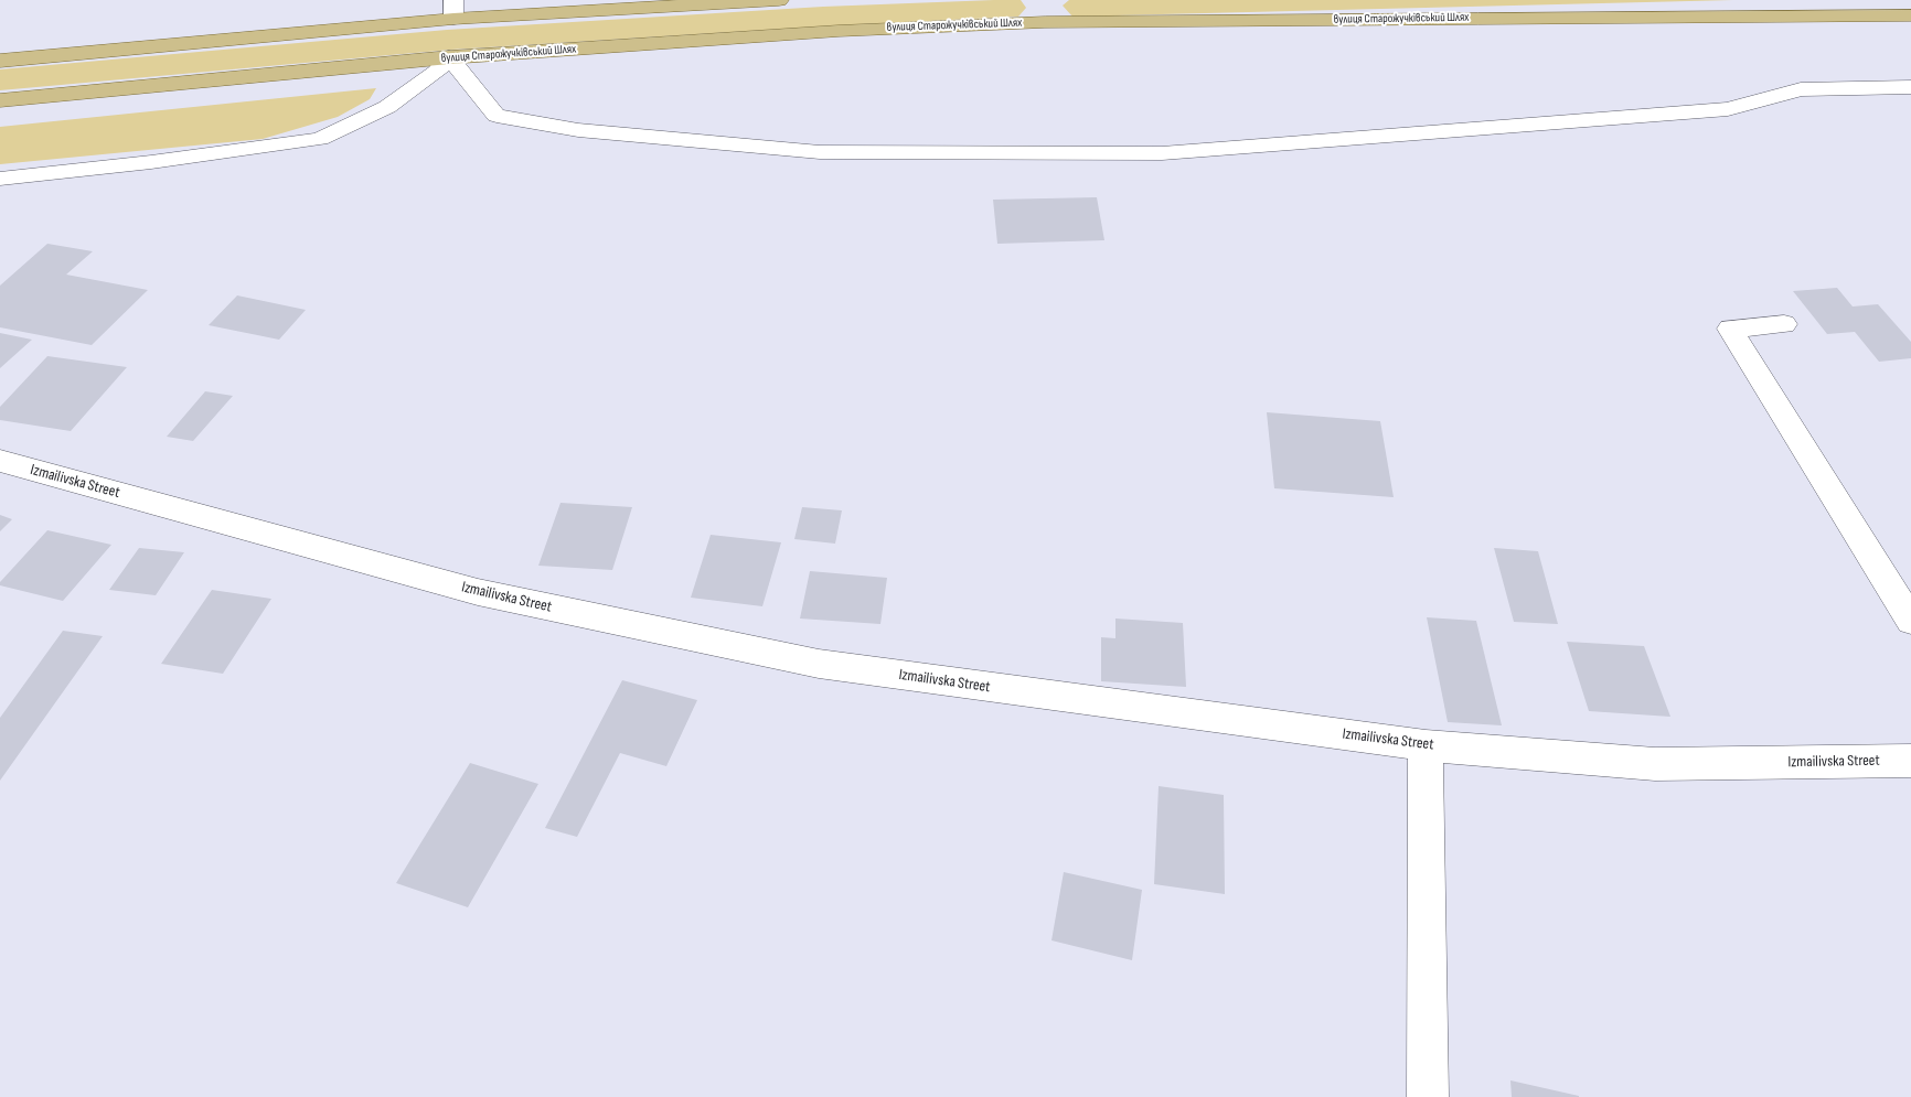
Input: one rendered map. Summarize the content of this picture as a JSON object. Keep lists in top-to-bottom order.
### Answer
{
  "streets": {
    "main road": ["вулиця Старожучківський Шлях"],
    "street": ["Izmailivska Street"]
  }
}
